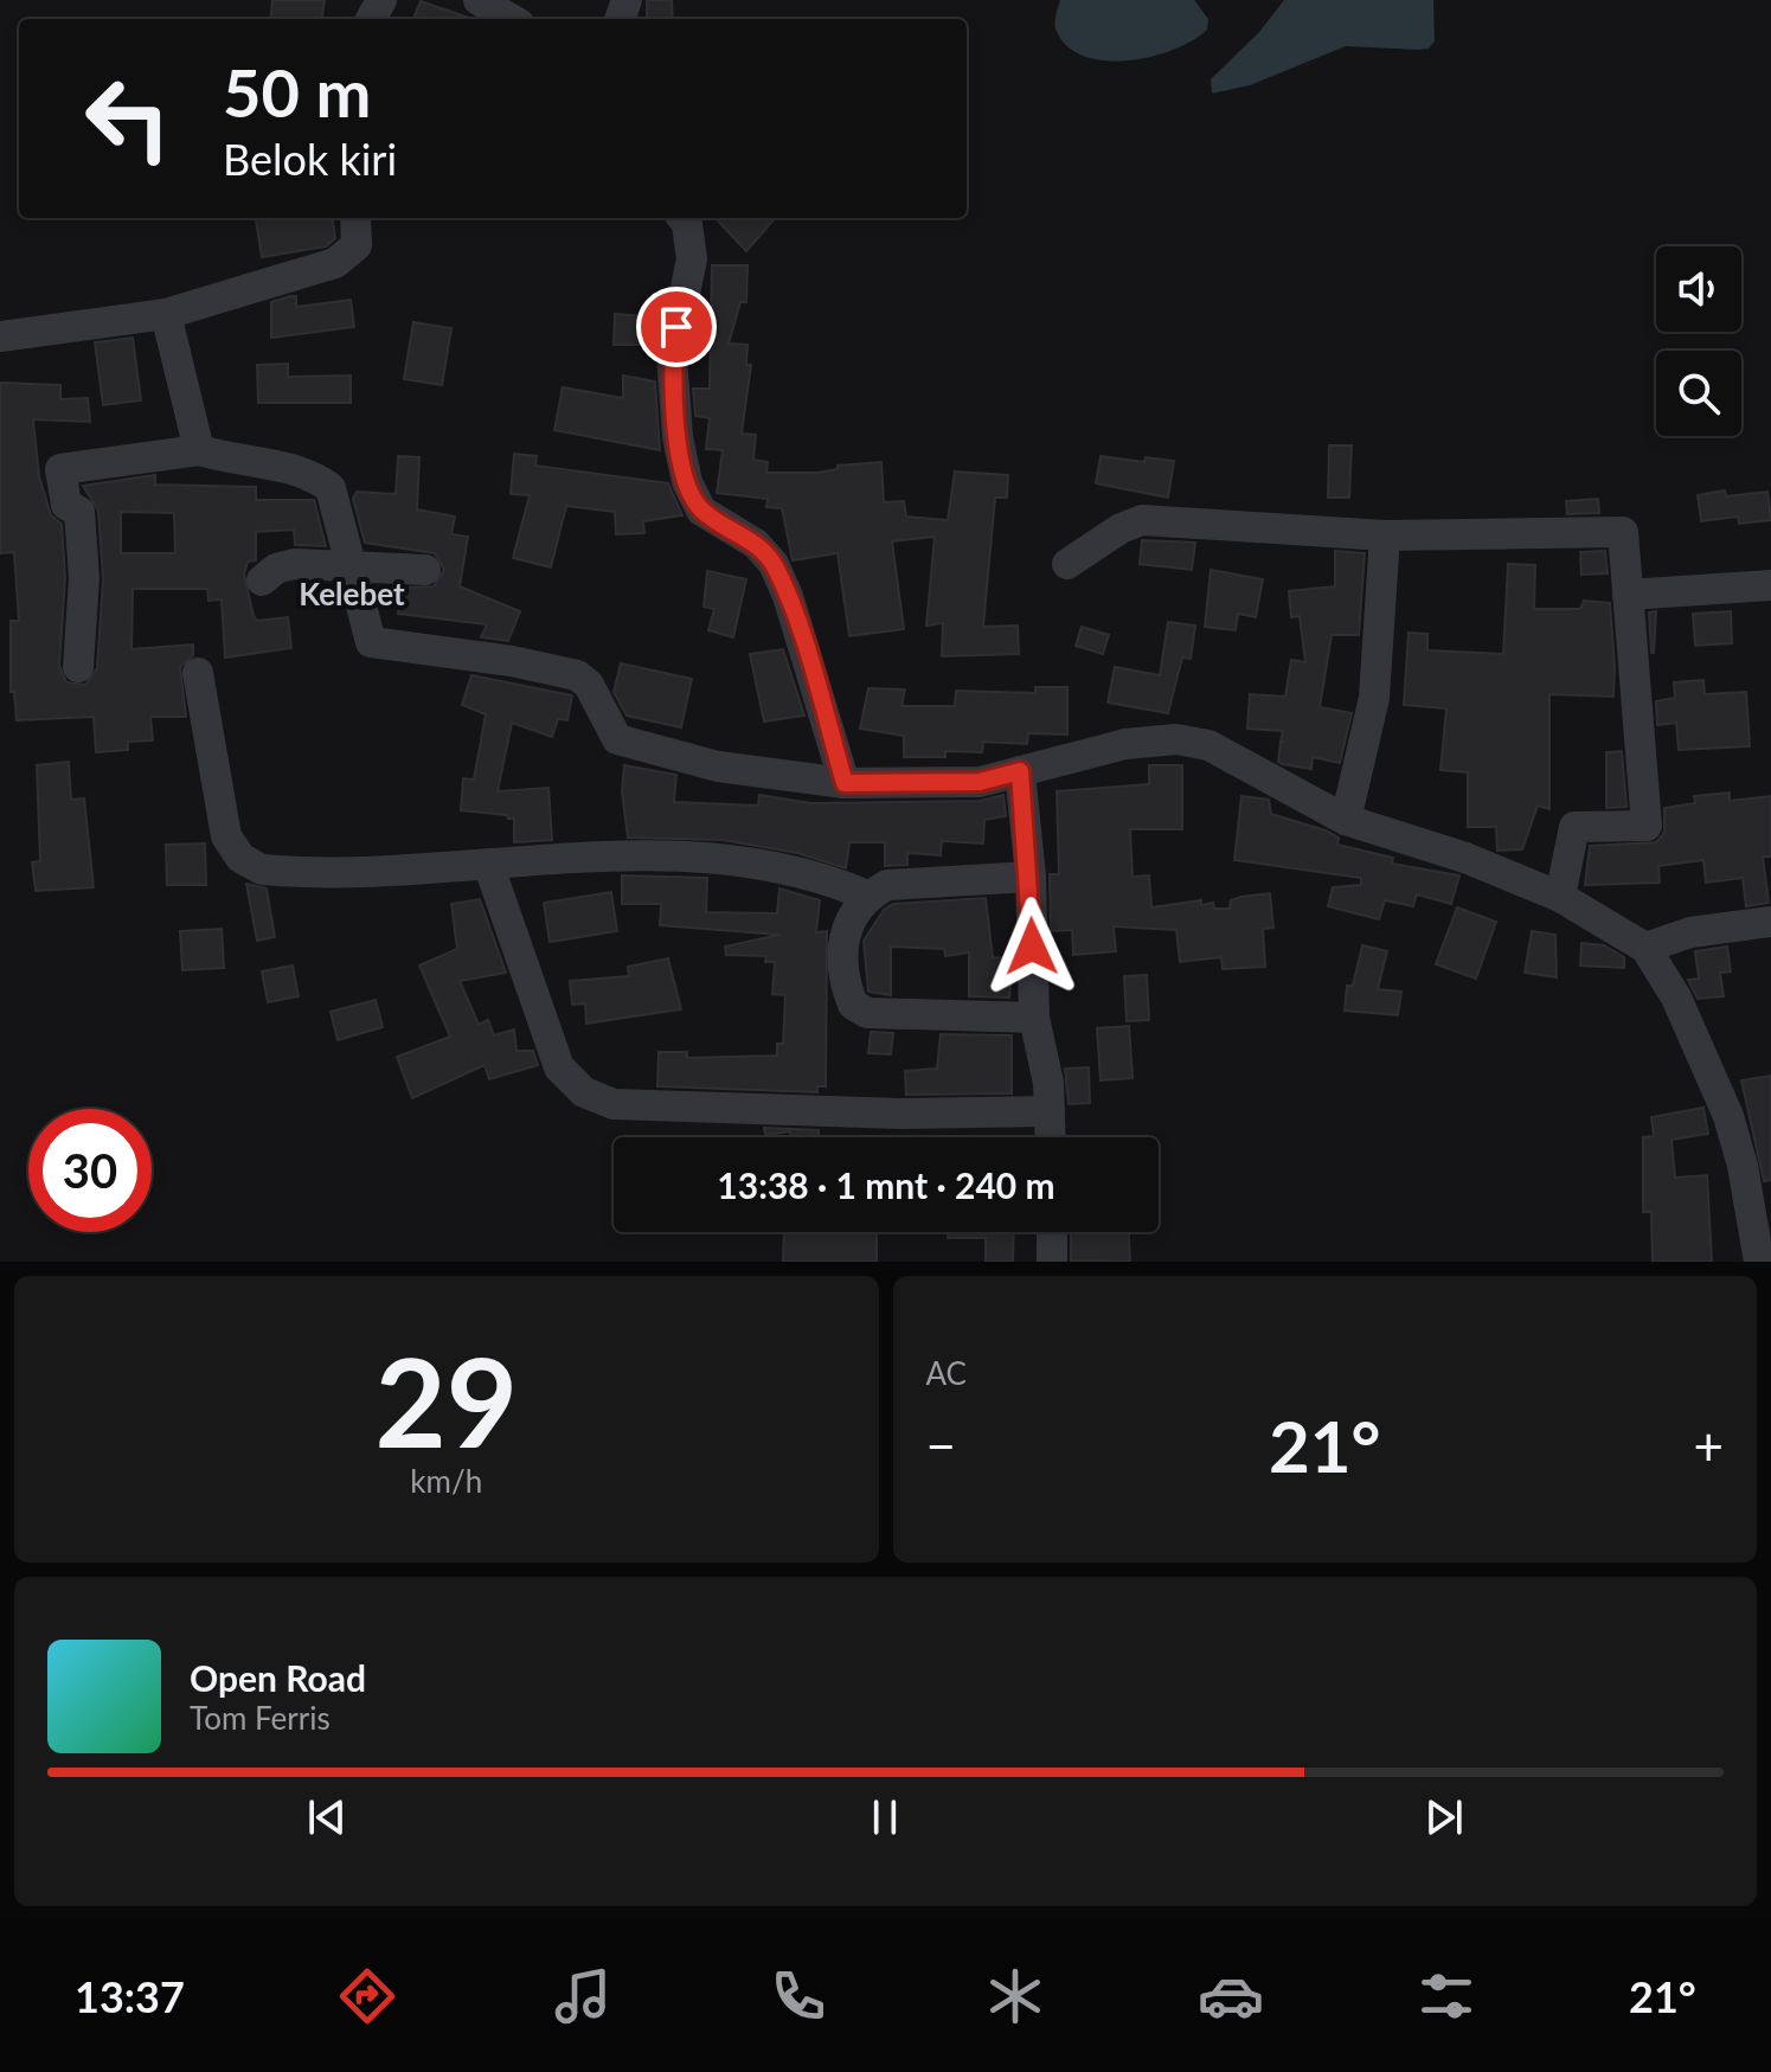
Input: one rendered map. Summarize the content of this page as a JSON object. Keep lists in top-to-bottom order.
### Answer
{
  "districts": ["Kelebet"],
  "page": {
    "turn": ["50 m", "Belok kiri"],
    "limit": "30",
    "trip": "13:38 · 1 mnt · 240 m",
    "tile": [
      ["29", "km/h"],
      "AC"
    ],
    "heat": ["−", "21°", "+"],
    "song": ["Open Road", "Tom Ferris"],
    "tabs": ["13:37", "21°"]
  }
}
